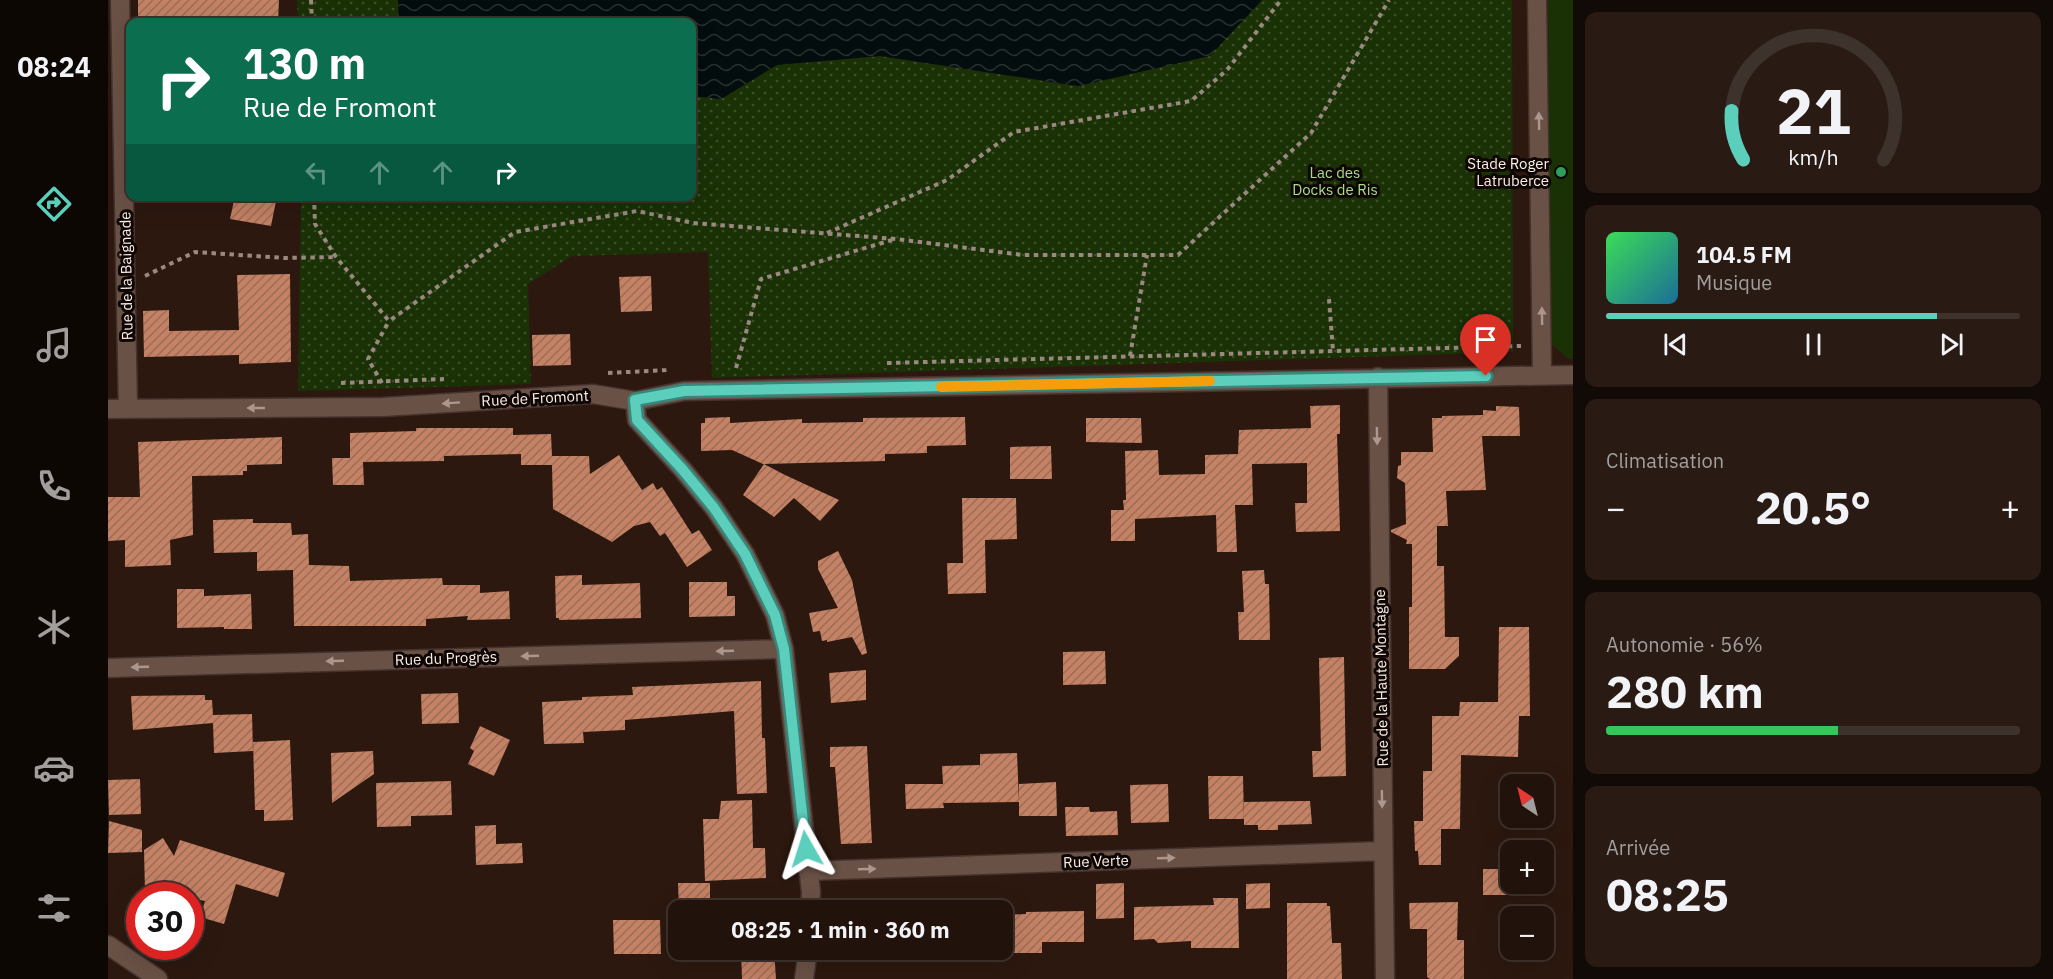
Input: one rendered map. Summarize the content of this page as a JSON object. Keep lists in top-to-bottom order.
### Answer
{
  "streets": {
    "street": [
      "Rue de la Baignade",
      "Rue de Fromont",
      "Rue du Progrès",
      "Rue de la Haute Montagne",
      "Rue Verte"
    ]
  },
  "crossings": [
    ["Rue de la Baignade", "Rue de Fromont"],
    ["Rue de Fromont", "Rue de la Haute Montagne"],
    ["Rue de la Haute Montagne", "Rue Verte"]
  ],
  "one_way": ["Rue du Progrès", "Rue de la Haute Montagne", "Rue Verte"],
  "parks": ["Lac des Docks de Ris"],
  "places": ["Stade Roger Latruberce"],
  "north": "top left",
  "page": {
    "tabs": "08:24",
    "turn": ["130 m", "Rue de Fromont"],
    "song": ["104.5 FM", "Musique"],
    "tile": [
      "Climatisation",
      ["Autonomie · 56%", "280 km"],
      ["Arrivée", "08:25"]
    ],
    "heat": ["−", "20.5°", "+"],
    "map_buttons": ["+", "−"],
    "limit": "30",
    "trip": "08:25 · 1 min · 360 m",
    "gauge": ["21", "km/h"]
  }
}
